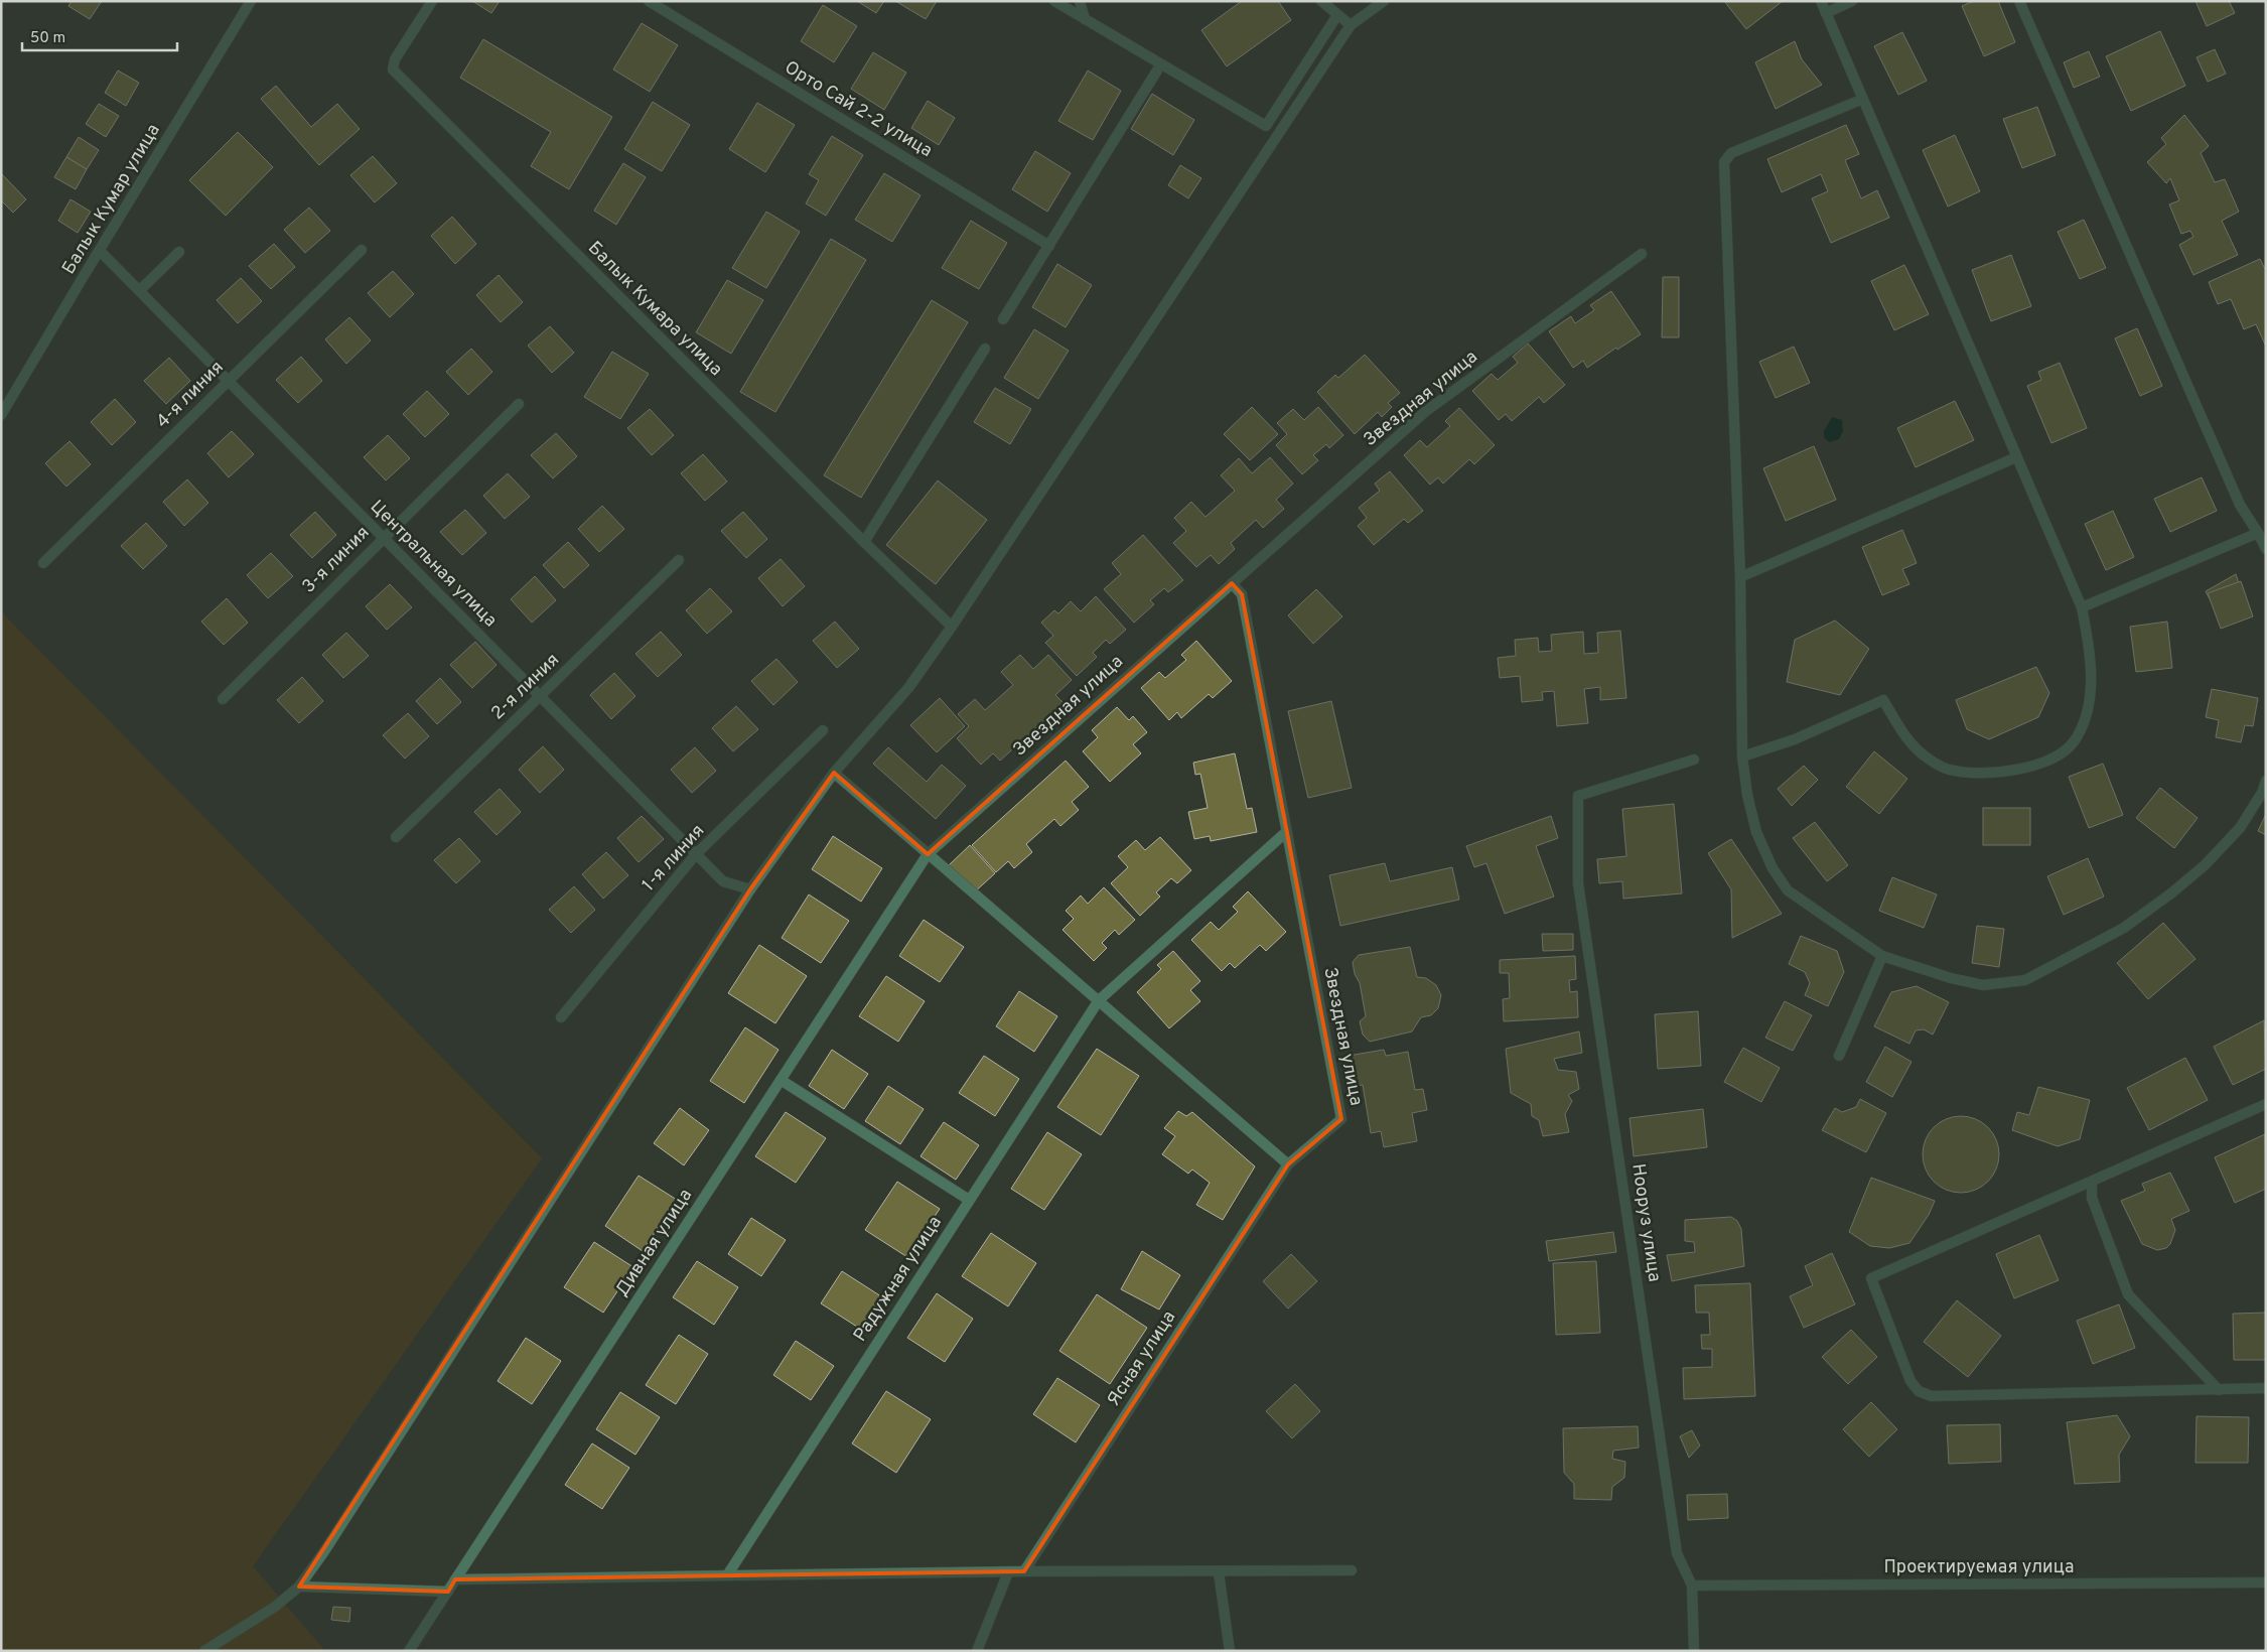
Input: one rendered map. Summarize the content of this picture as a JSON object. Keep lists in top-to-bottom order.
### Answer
{
  "streets": {
    "street": [
      "Орто Сай 2-2 улица",
      "Балык Кумар улица",
      "Балык Кумара улица",
      "4-я линия",
      "Звездная улица",
      "3-я линия",
      "Центральная улица",
      "2-я линия",
      "1-я линия",
      "Нооруз улица",
      "Дивная улица",
      "Радужная улица",
      "Ясная улица",
      "Проектируемая улица"
    ]
  },
  "crossings": [
    ["Балык Кумар улица", "Центральная улица"],
    ["4-я линия", "Центральная улица"],
    ["Звездная улица", "Дивная улица"],
    ["Звездная улица", "Ясная улица"],
    ["3-я линия", "Центральная улица"],
    ["Центральная улица", "2-я линия"],
    ["Центральная улица", "1-я линия"],
    ["Нооруз улица", "Проектируемая улица"]
  ],
  "scale_bar": "50 m"
}
